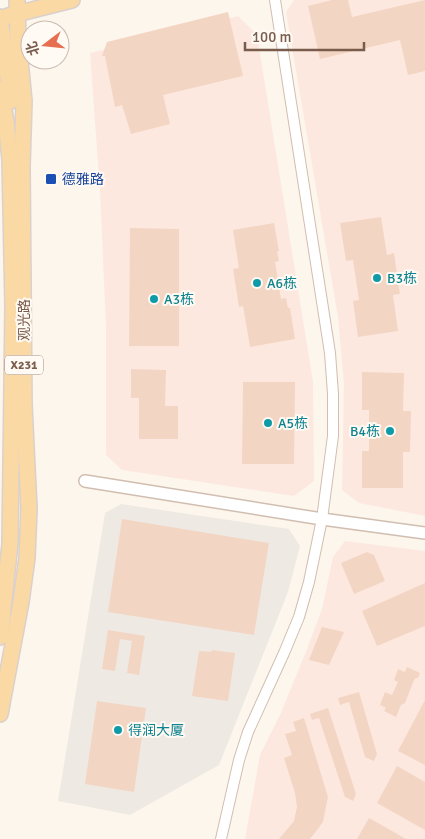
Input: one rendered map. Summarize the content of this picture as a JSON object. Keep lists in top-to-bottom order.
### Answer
{
  "streets": {
    "main road": ["观光路", "X231"]
  },
  "places": {
    "transit": ["德雅路"],
    "other": [
      "B3栋",
      "A6栋",
      "A3栋",
      "A5栋",
      "B4栋",
      "得润大厦"
    ]
  },
  "scale_bar": "100 m",
  "north": "left"
}
